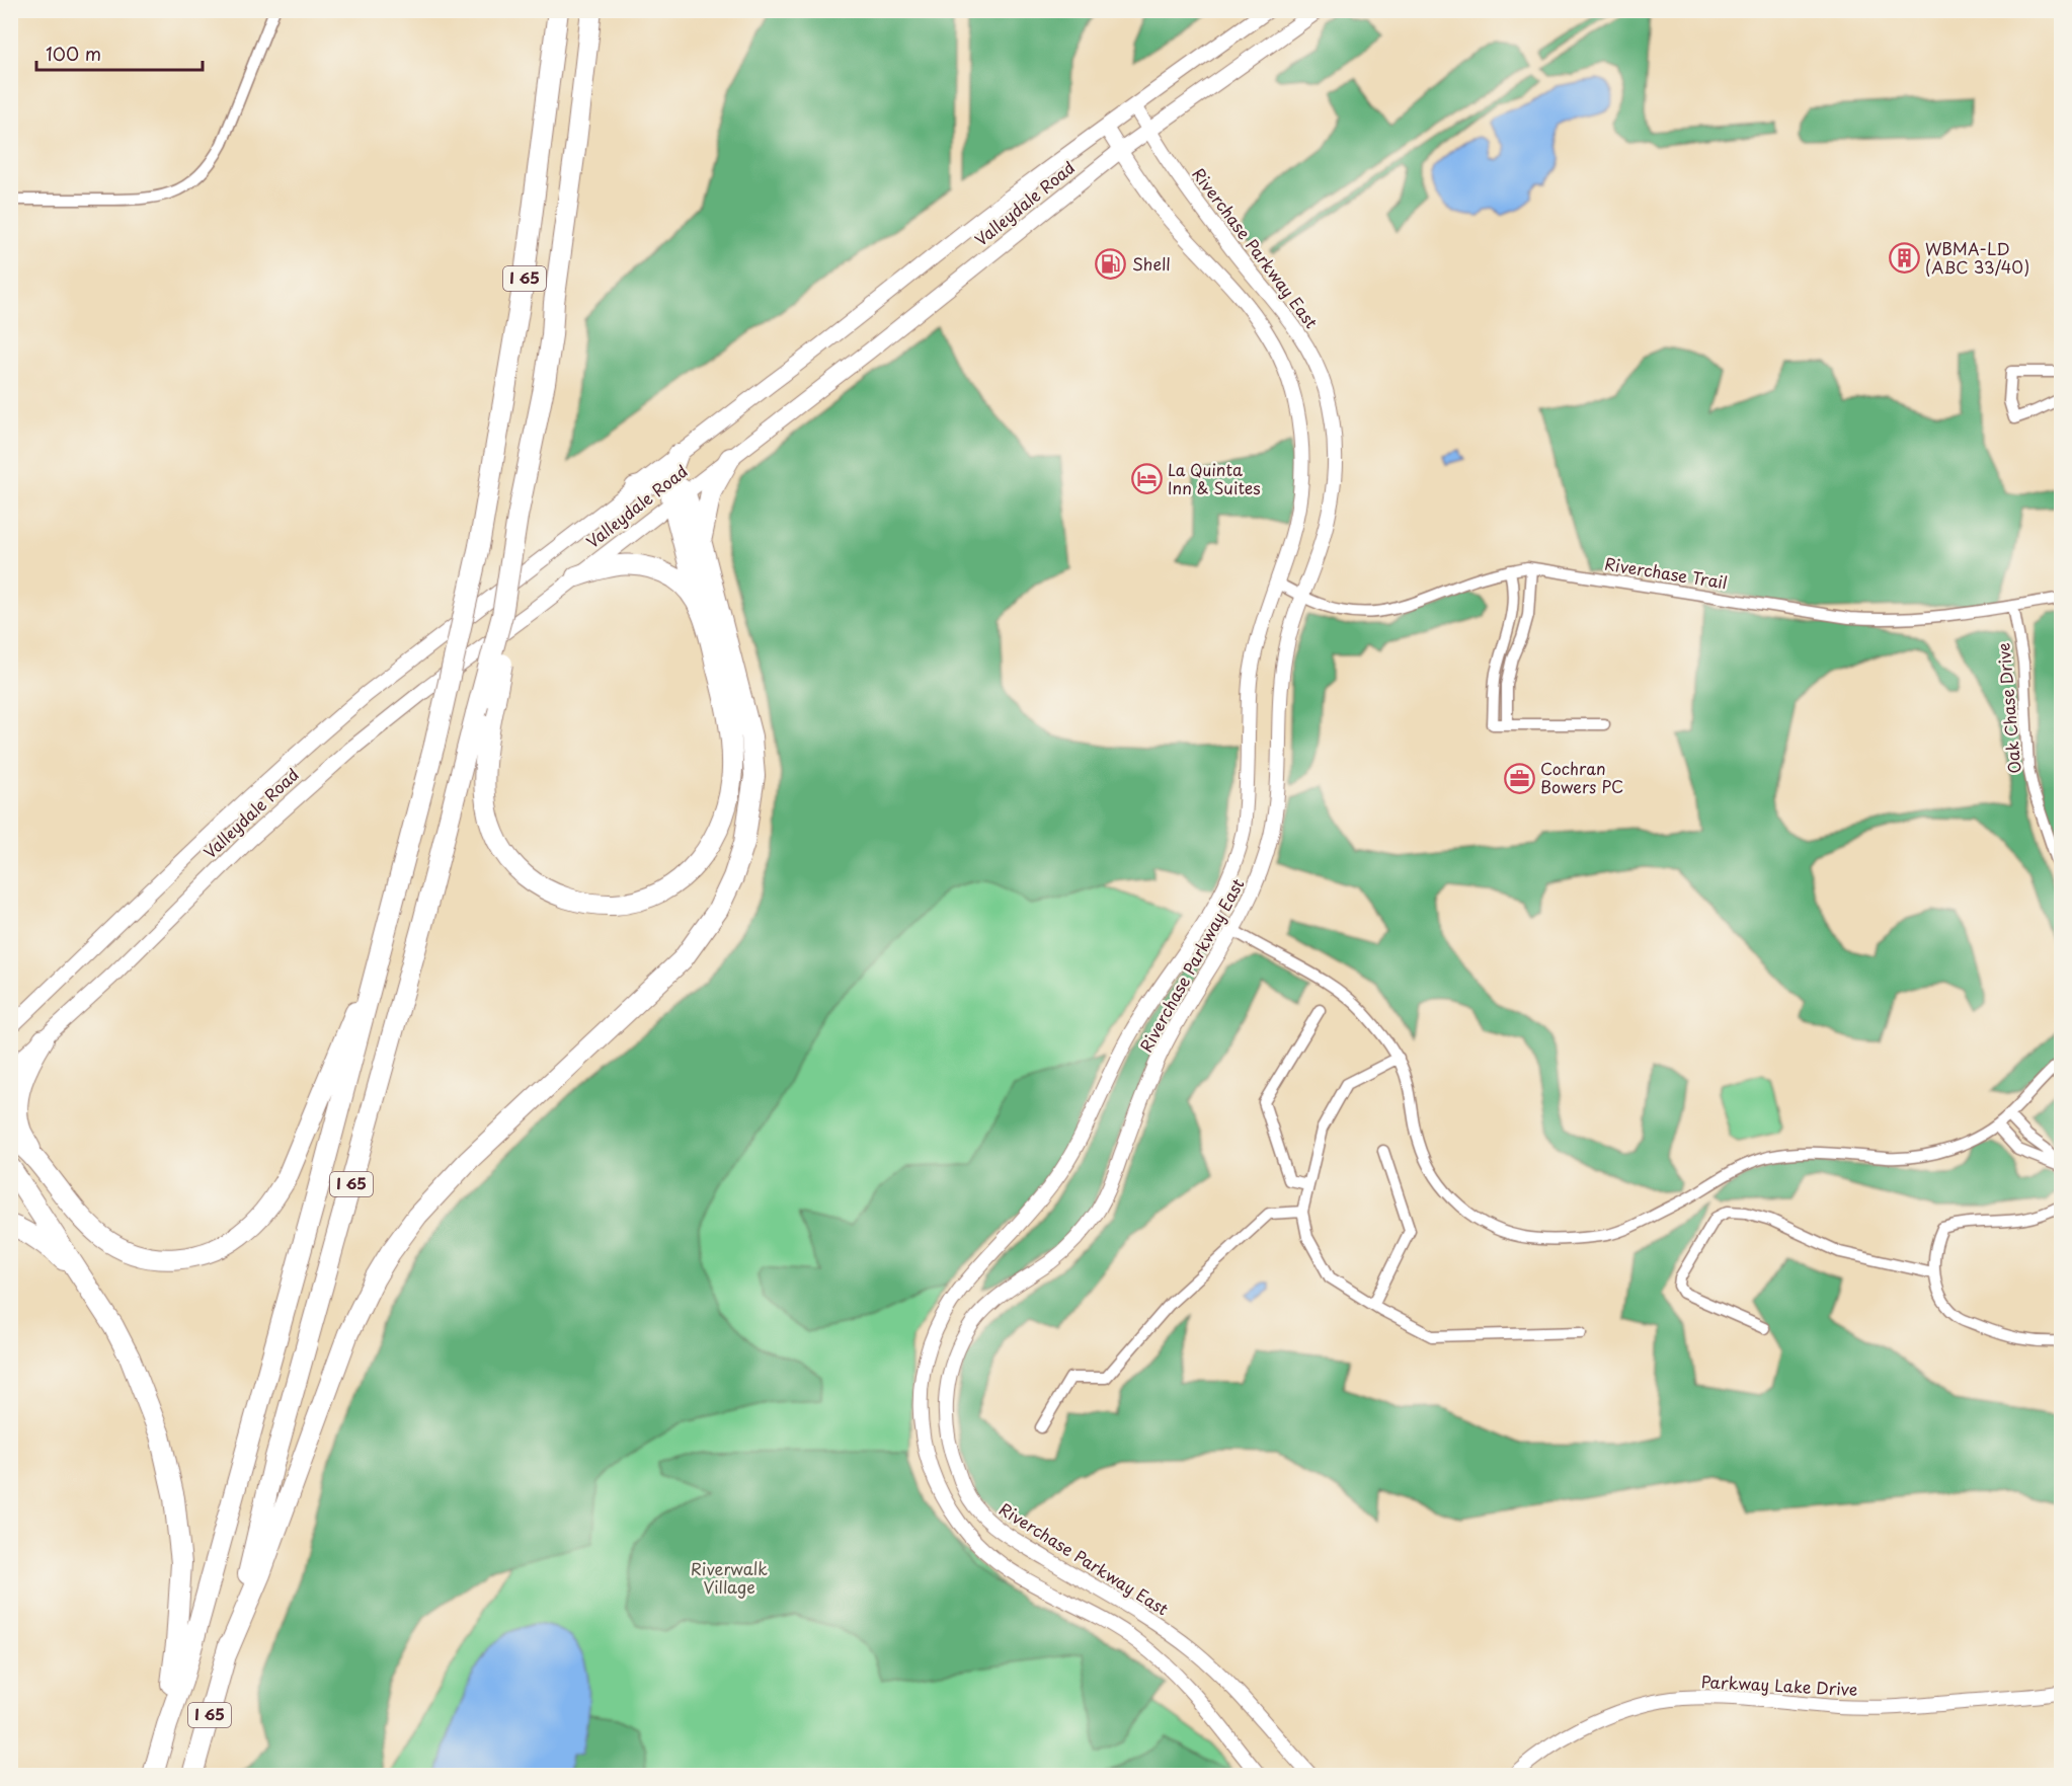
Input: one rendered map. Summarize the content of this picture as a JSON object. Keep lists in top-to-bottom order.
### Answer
{
  "streets": {
    "highway": ["I 65"],
    "main road": ["Valleydale Road"],
    "street": [
      "Riverchase Parkway East",
      "Riverchase Trail",
      "Oak Chase Drive",
      "Parkway Lake Drive"
    ]
  },
  "crossings": [
    ["Valleydale Road", "Riverchase Parkway East"],
    ["Riverchase Parkway East", "Riverchase Trail"],
    ["Riverchase Trail", "Oak Chase Drive"]
  ],
  "parks": ["Riverwalk Village"],
  "places": {
    "building": ["WBMA-LD (ABC 33/40)"],
    "fuel station": ["Shell"],
    "hotel": ["La Quinta Inn & Suites"],
    "office": ["Cochran Bowers PC"]
  },
  "scale_bar": "100 m"
}
